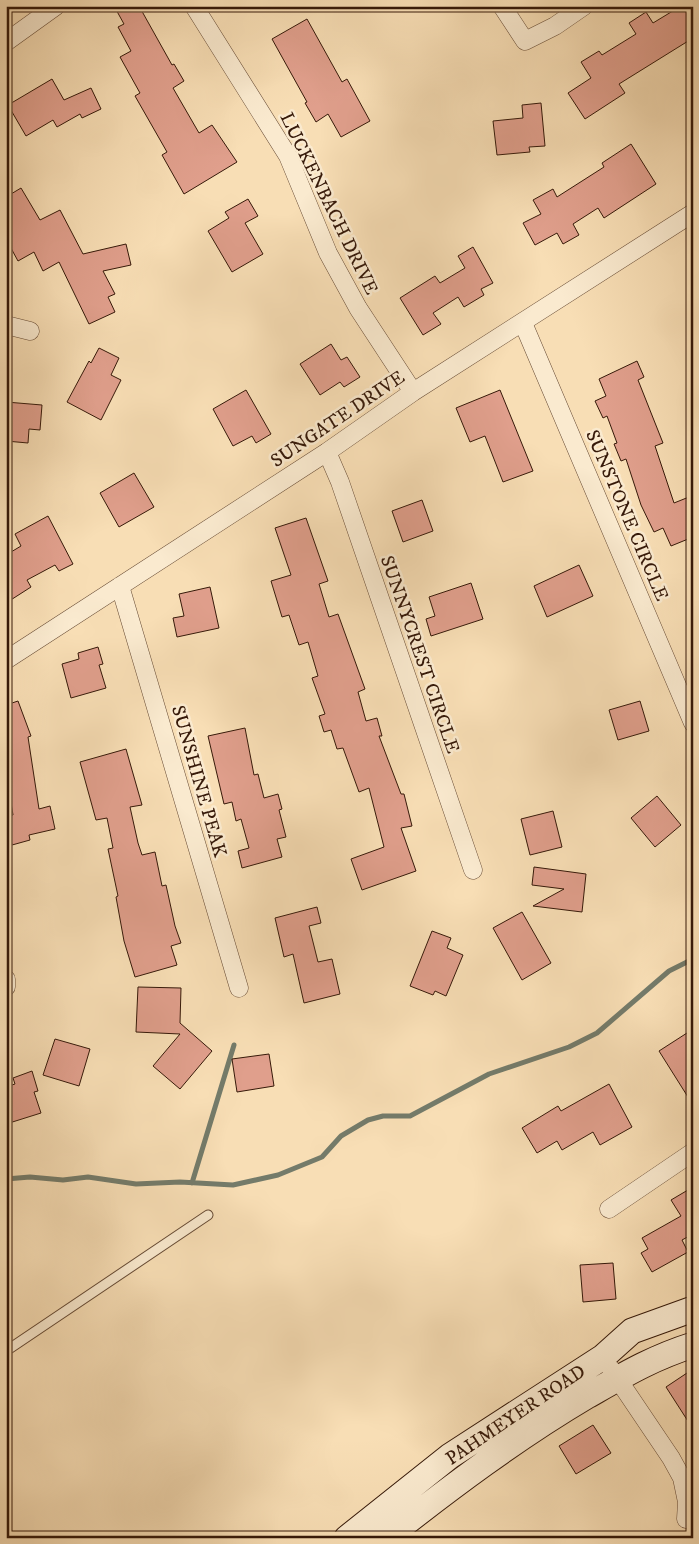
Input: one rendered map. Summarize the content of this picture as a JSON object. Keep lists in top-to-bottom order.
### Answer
{
  "streets": {
    "street": [
      "LUCKENBACH DRIVE",
      "SUNGATE DRIVE",
      "SUNSTONE CIRCLE",
      "SUNNYCREST CIRCLE",
      "SUNSHINE PEAK",
      "PAHMEYER ROAD"
    ]
  },
  "crossings": [
    ["LUCKENBACH DRIVE", "SUNGATE DRIVE"],
    ["SUNGATE DRIVE", "SUNSTONE CIRCLE"],
    ["SUNGATE DRIVE", "SUNNYCREST CIRCLE"],
    ["SUNGATE DRIVE", "SUNSHINE PEAK"]
  ]
}
